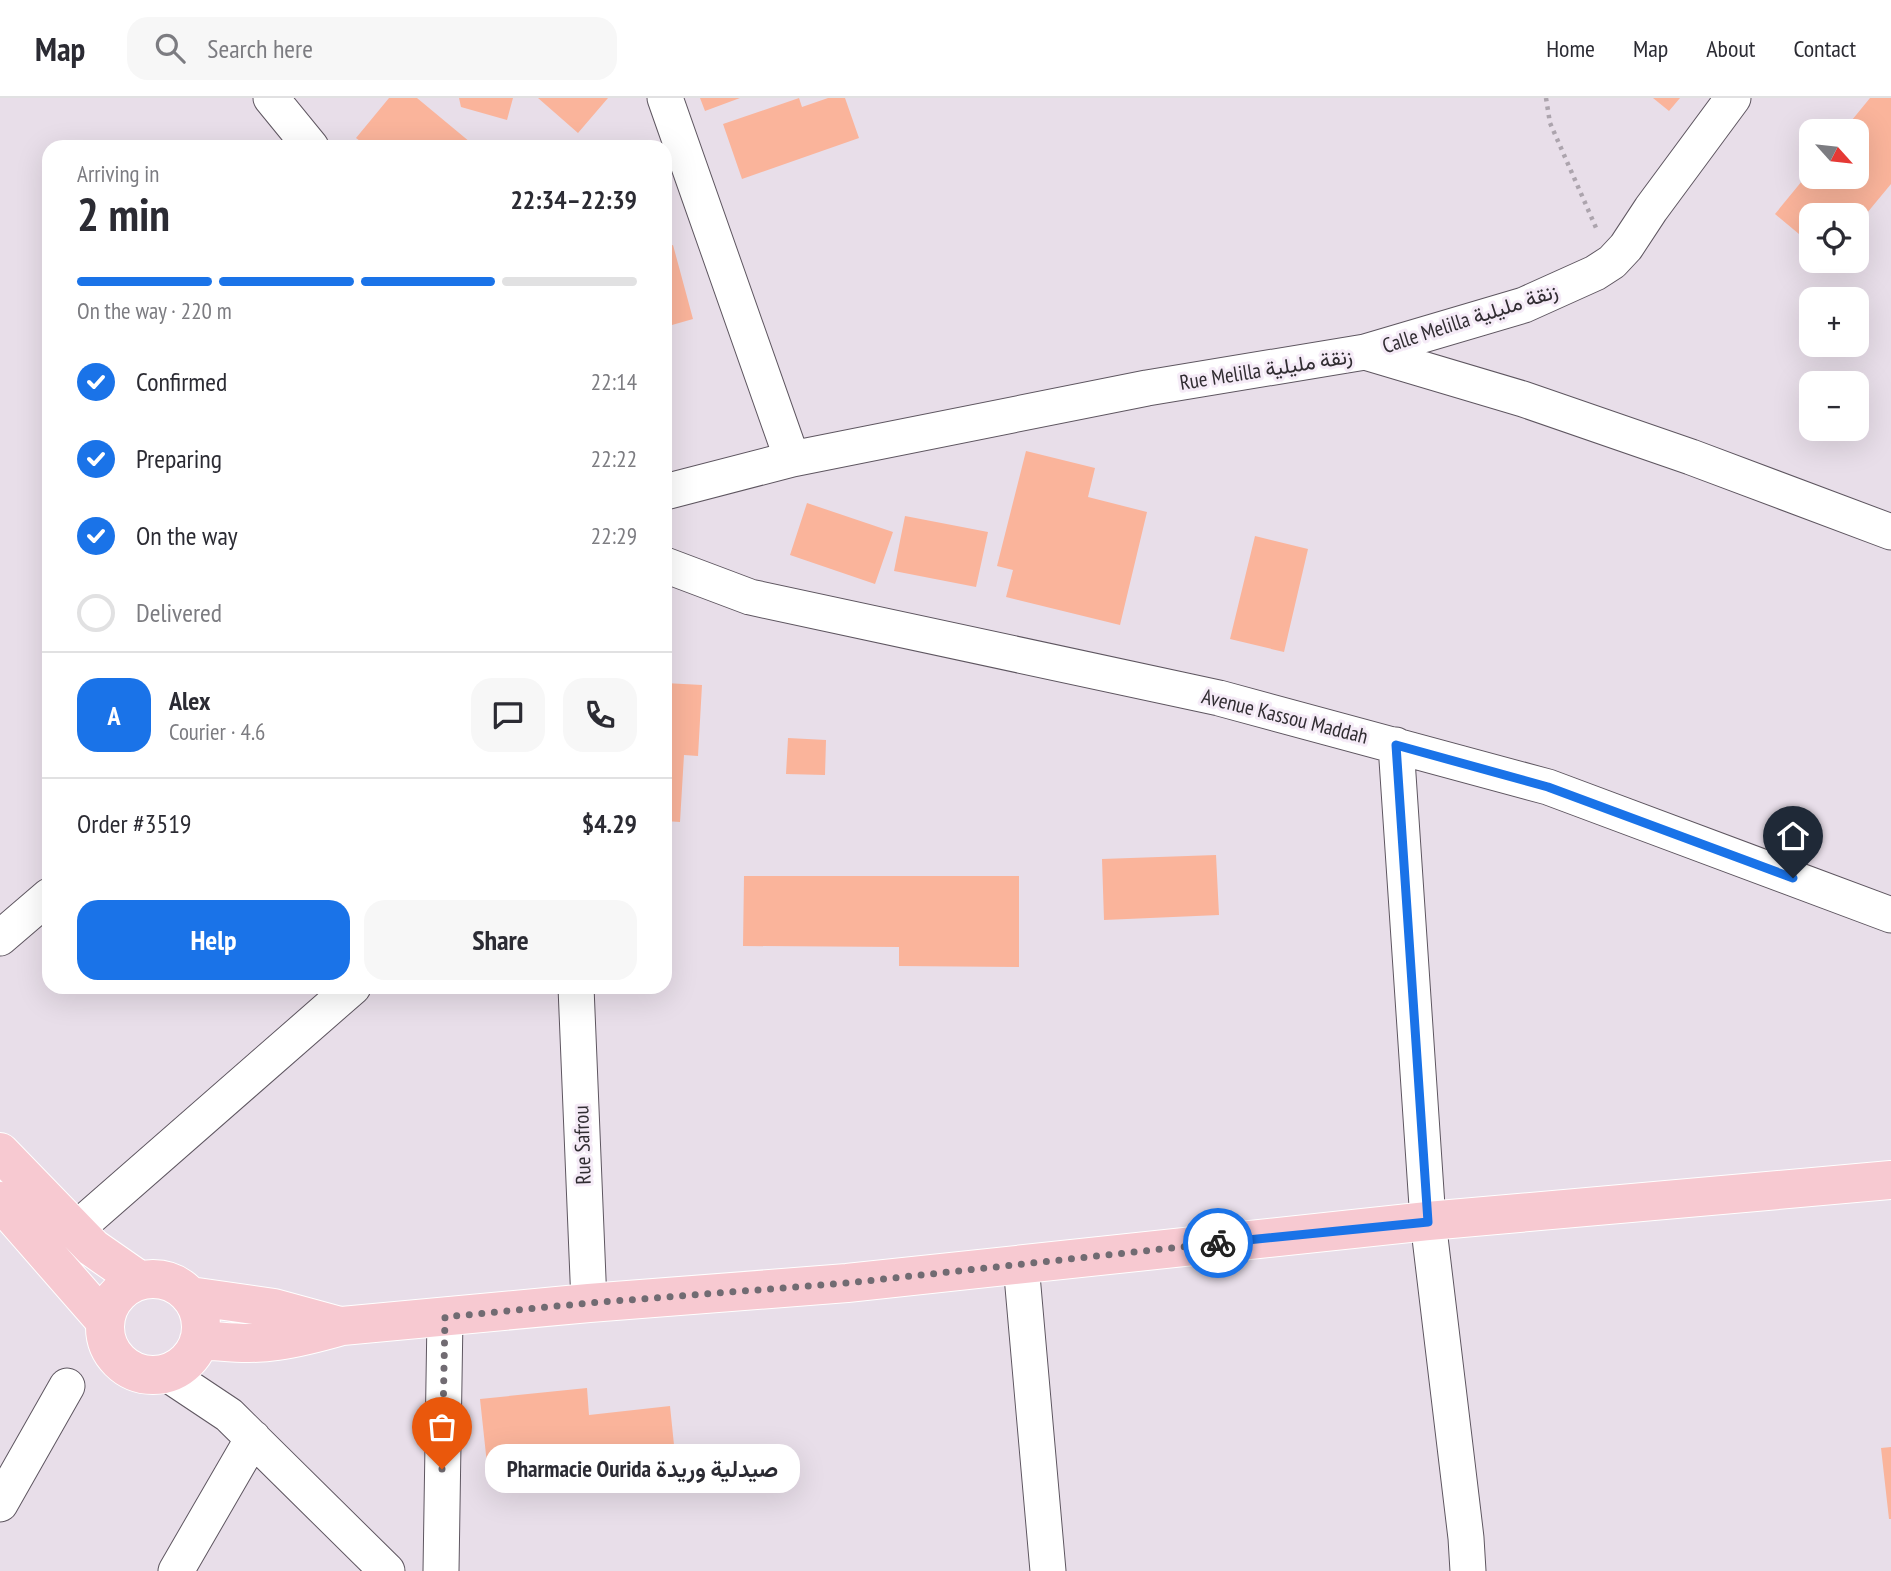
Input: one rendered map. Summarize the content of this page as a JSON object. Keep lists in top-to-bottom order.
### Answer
{
  "streets": {
    "street": [
      "Calle Melilla زنقة مليلية",
      "Rue Melilla زنقة مليلية",
      "Avenue Kassou Maddah",
      "Rue Safrou"
    ]
  },
  "crossings": [
    ["Calle Melilla زنقة مليلية", "Rue Melilla زنقة مليلية"]
  ],
  "places": ["Pharmacie Ourida صيدلية وريدة"],
  "north": "bottom right",
  "page": {
    "header": "Map",
    "search": "Search here",
    "nav": [
      "Home",
      "Map",
      "About",
      "Contact"
    ],
    "map_buttons": ["+", "−"],
    "heading": ["2 min", "Arriving in", "22:34–22:39"],
    "panel": [
      "Alex",
      "Courier · 4.6",
      "Order #3519",
      "$4.29"
    ],
    "bar": "On the way · 220 m",
    "list": [
      ["Confirmed", "22:14"],
      ["Preparing", "22:22"],
      ["On the way", "22:29"],
      "Delivered"
    ],
    "round": "A",
    "buttons": ["Help", "Share"],
    "bubble": "Pharmacie Ourida صيدلية وريدة"
  }
}
